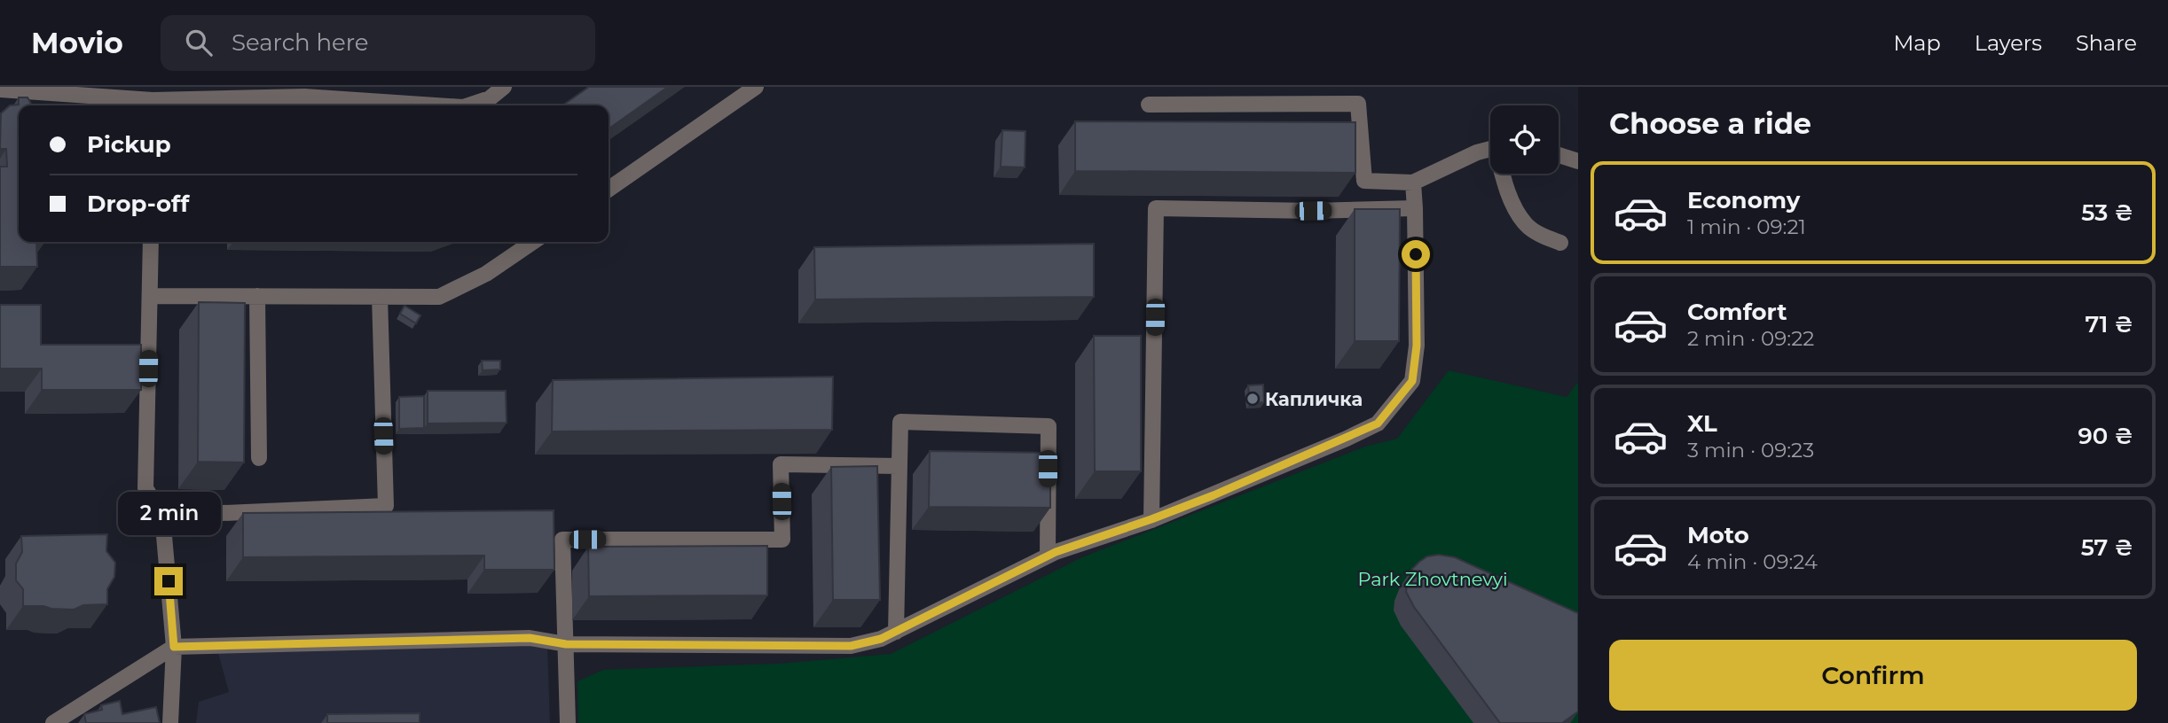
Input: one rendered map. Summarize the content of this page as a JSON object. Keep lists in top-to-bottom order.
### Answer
{
  "parks": ["Park Zhovtnevyi"],
  "places": ["Капличка"],
  "page": {
    "header": "Movio",
    "search": "Search here",
    "nav": ["Map", "Layers", "Share"],
    "heading": "Choose a ride",
    "banner": ["Pickup", "Drop-off"],
    "list": [
      {
        "name": "Economy",
        "note": "1 min · 09:21",
        "value": "53 ₴"
      },
      {
        "name": "Comfort",
        "note": "2 min · 09:22",
        "value": "71 ₴"
      },
      {
        "name": "XL",
        "note": "3 min · 09:23",
        "value": "90 ₴"
      },
      {
        "name": "Moto",
        "note": "4 min · 09:24",
        "value": "57 ₴"
      }
    ],
    "bubble": "2 min",
    "buttons": "Confirm"
  }
}
